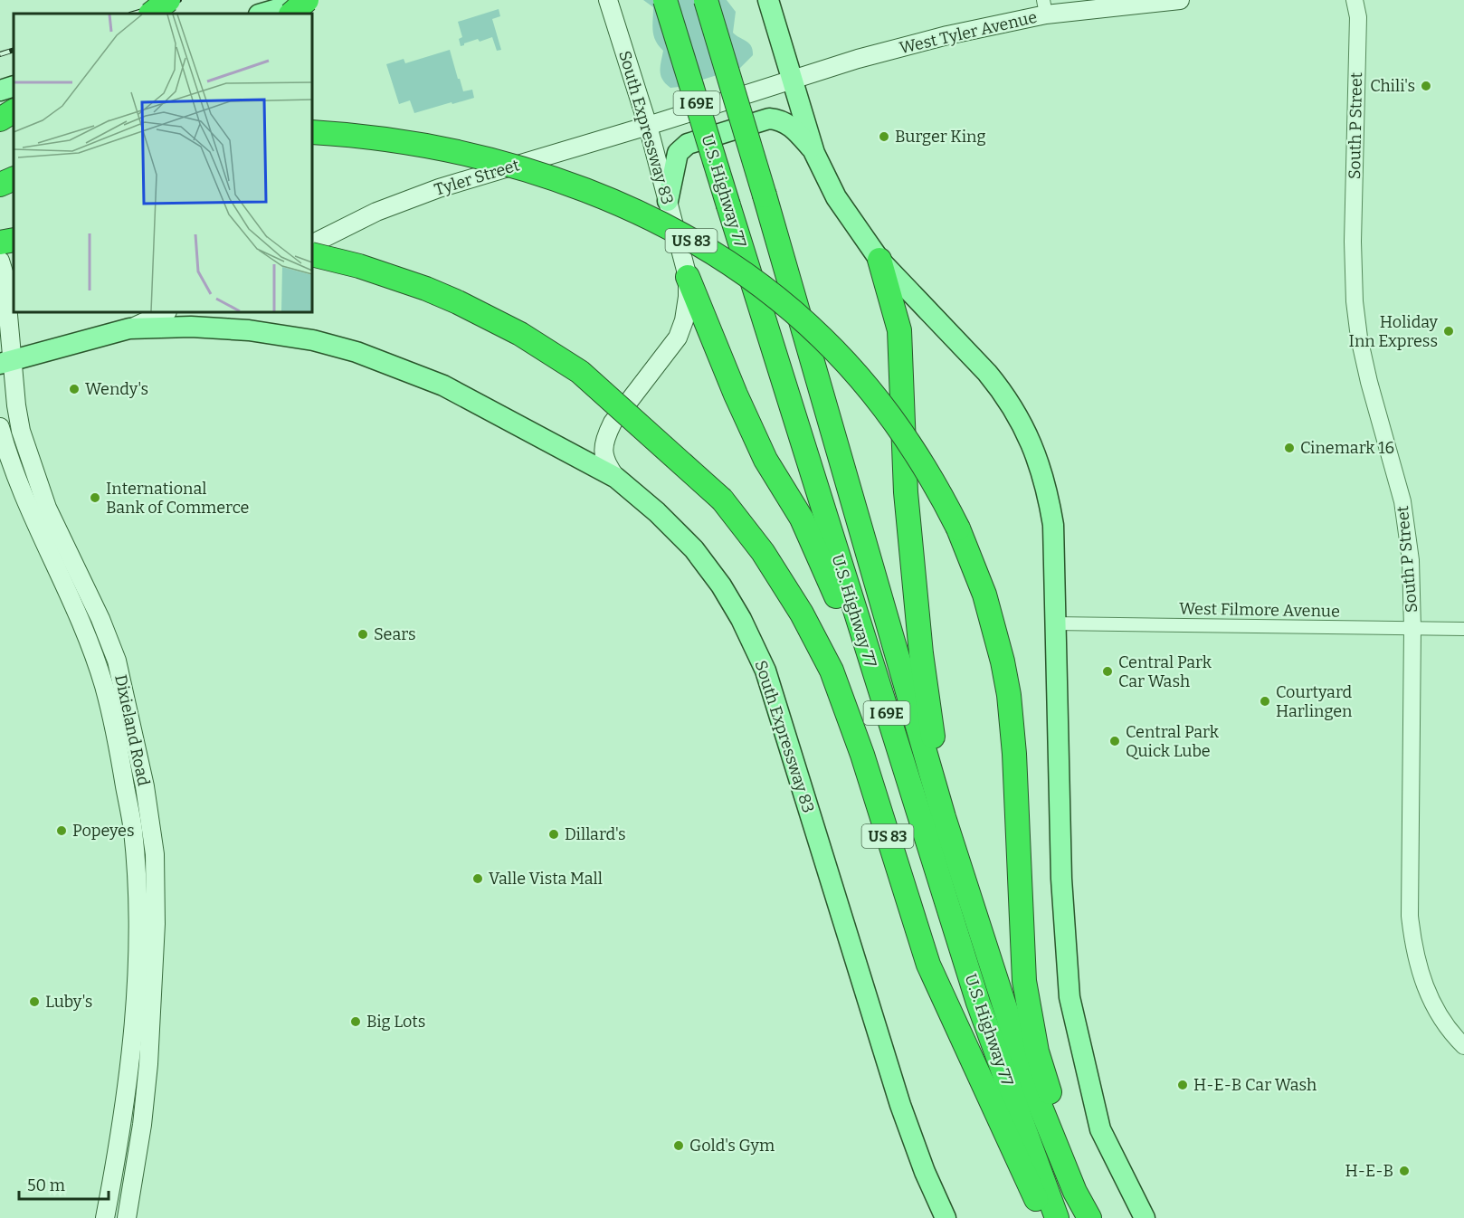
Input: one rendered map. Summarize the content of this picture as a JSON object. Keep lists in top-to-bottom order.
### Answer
{
  "streets": {
    "highway": ["I 69E", "U.S. Highway 77", "US 83"],
    "main road": [
      "West Tyler Avenue",
      "South Expressway 83",
      "Tyler Street",
      "Dixieland Road"
    ],
    "street": ["South P Street", "West Filmore Avenue"]
  },
  "crossings": [
    ["West Tyler Avenue", "South Expressway 83"],
    ["West Tyler Avenue", "Tyler Street"],
    ["South P Street", "West Filmore Avenue"],
    ["South Expressway 83", "Tyler Street"],
    ["U.S. Highway 77", "US 83"]
  ],
  "places": [
    "Chili's",
    "Burger King",
    "Holiday Inn Express",
    "Wendy's",
    "Cinemark 16",
    "International Bank of Commerce",
    "Sears",
    "Central Park Car Wash",
    "Courtyard Harlingen",
    "Central Park Quick Lube",
    "Popeyes",
    "Dillard's",
    "Valle Vista Mall",
    "Luby's",
    "Big Lots",
    "H-E-B Car Wash",
    "Gold's Gym",
    "H-E-B"
  ],
  "scale_bar": "50 m"
}
